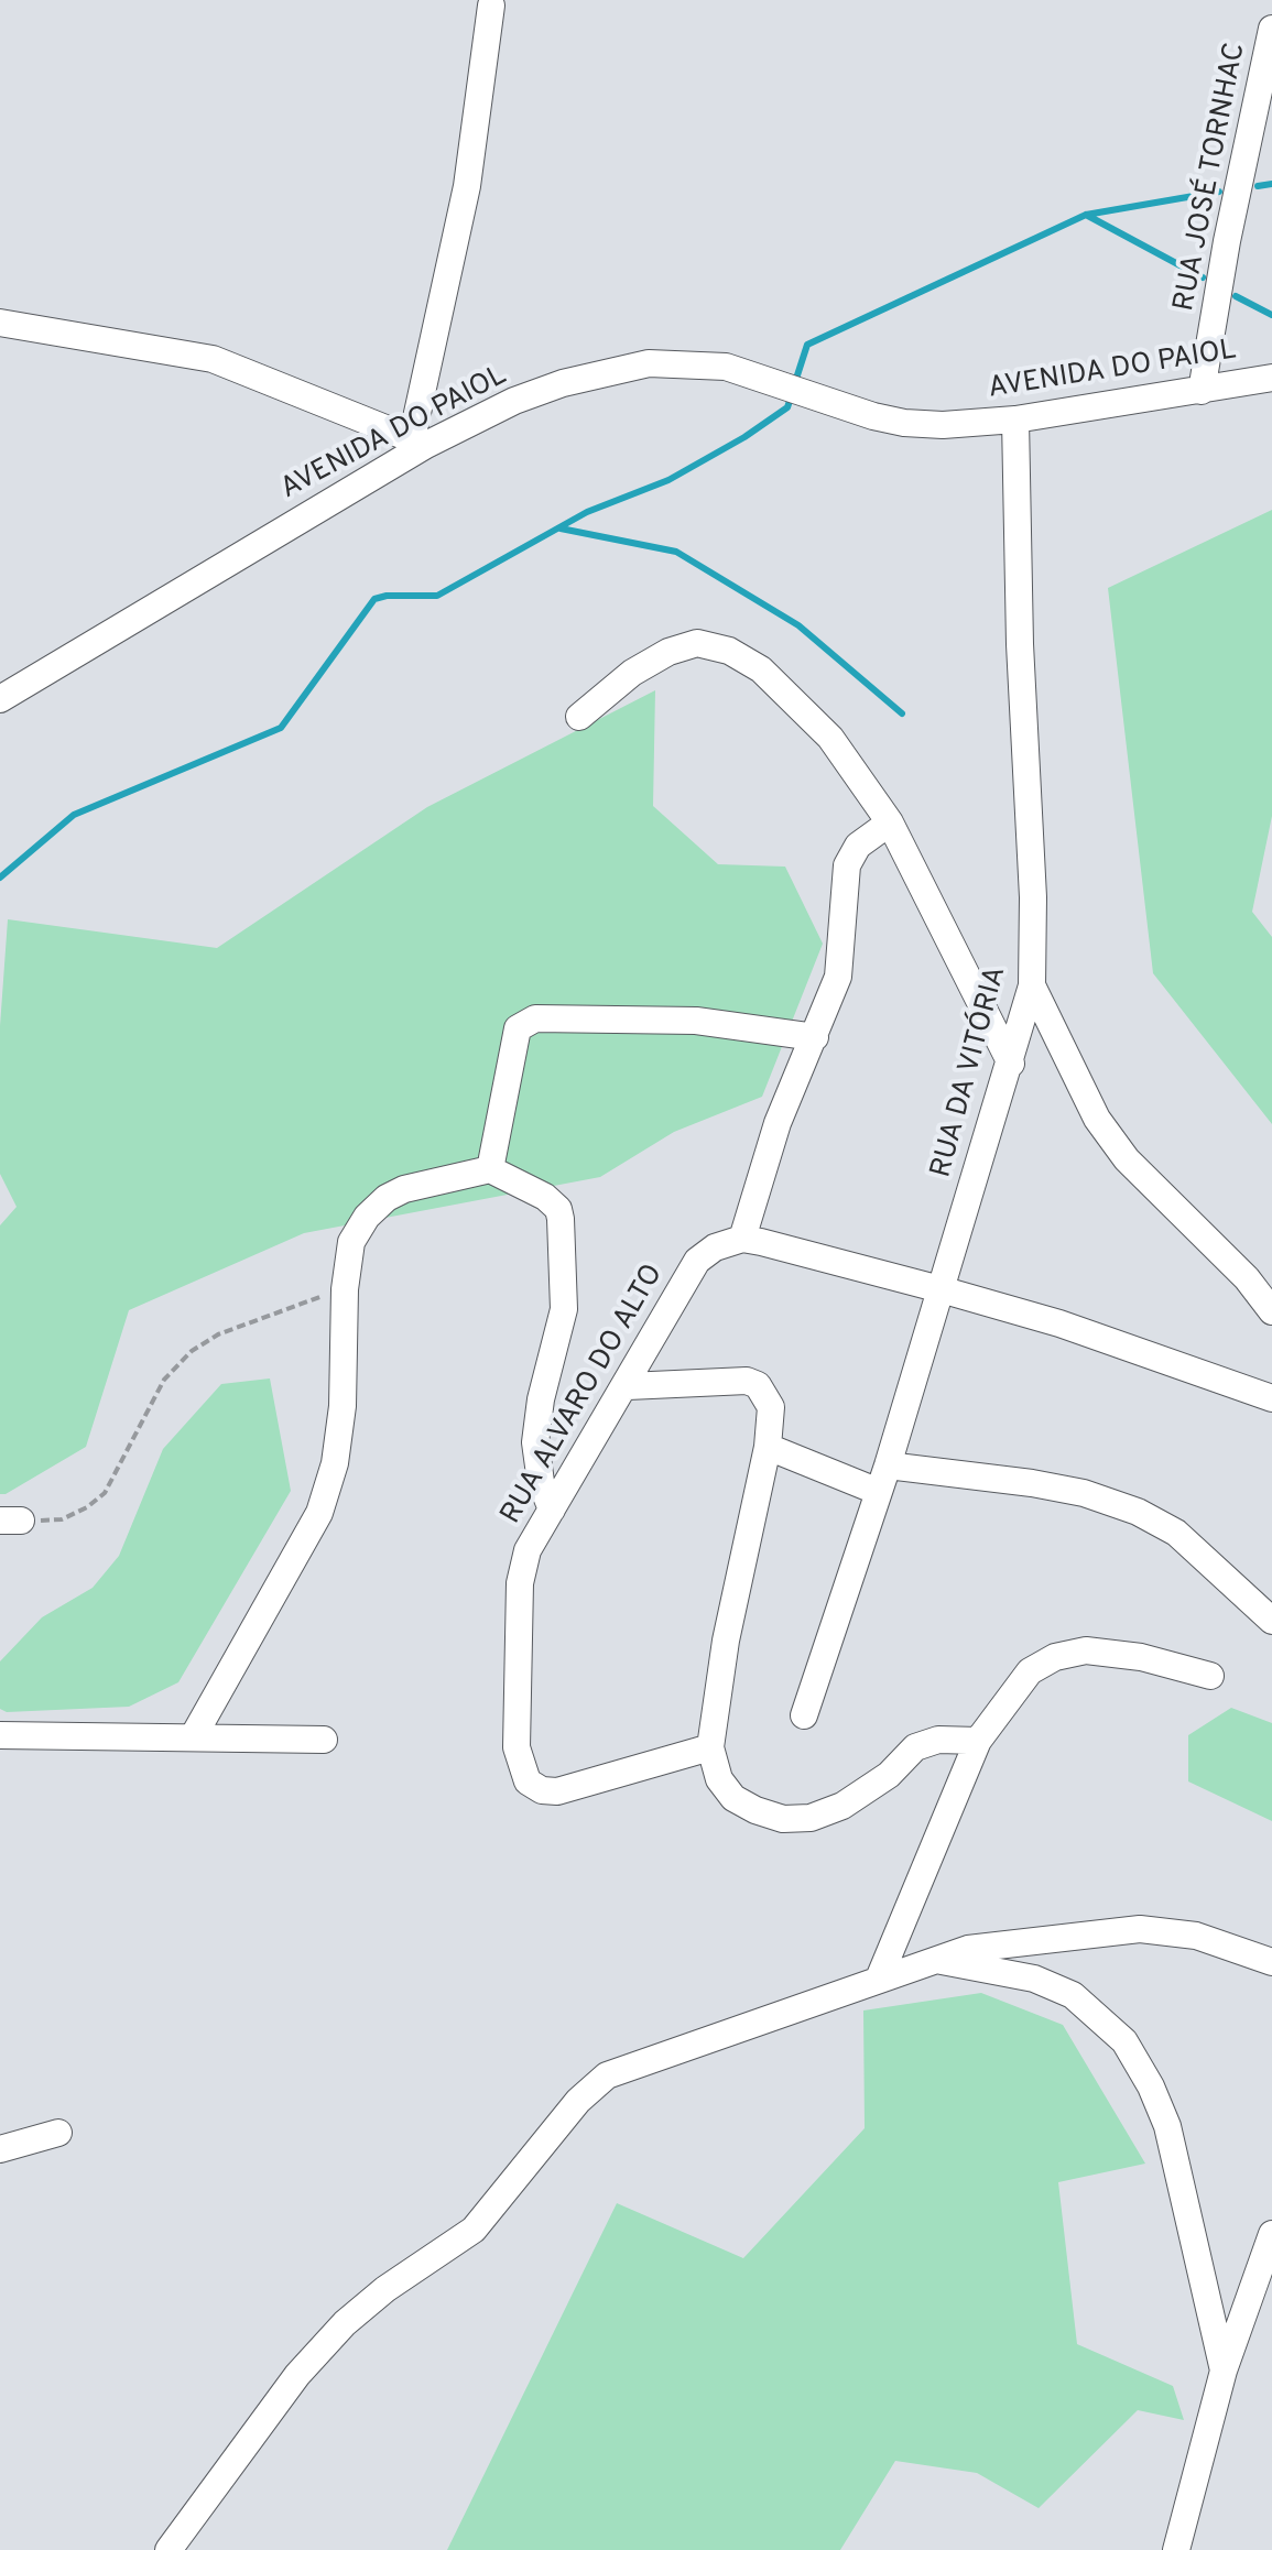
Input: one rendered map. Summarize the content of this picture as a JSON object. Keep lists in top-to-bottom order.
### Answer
{
  "streets": {
    "street": [
      "RUA JOSÉ TORNHAC",
      "AVENIDA DO PAIOL",
      "RUA DA VITÓRIA",
      "RUA ALVARO DO ALTO"
    ]
  },
  "crossings": [
    ["RUA JOSÉ TORNHAC", "AVENIDA DO PAIOL"],
    ["AVENIDA DO PAIOL", "RUA DA VITÓRIA"]
  ]
}
